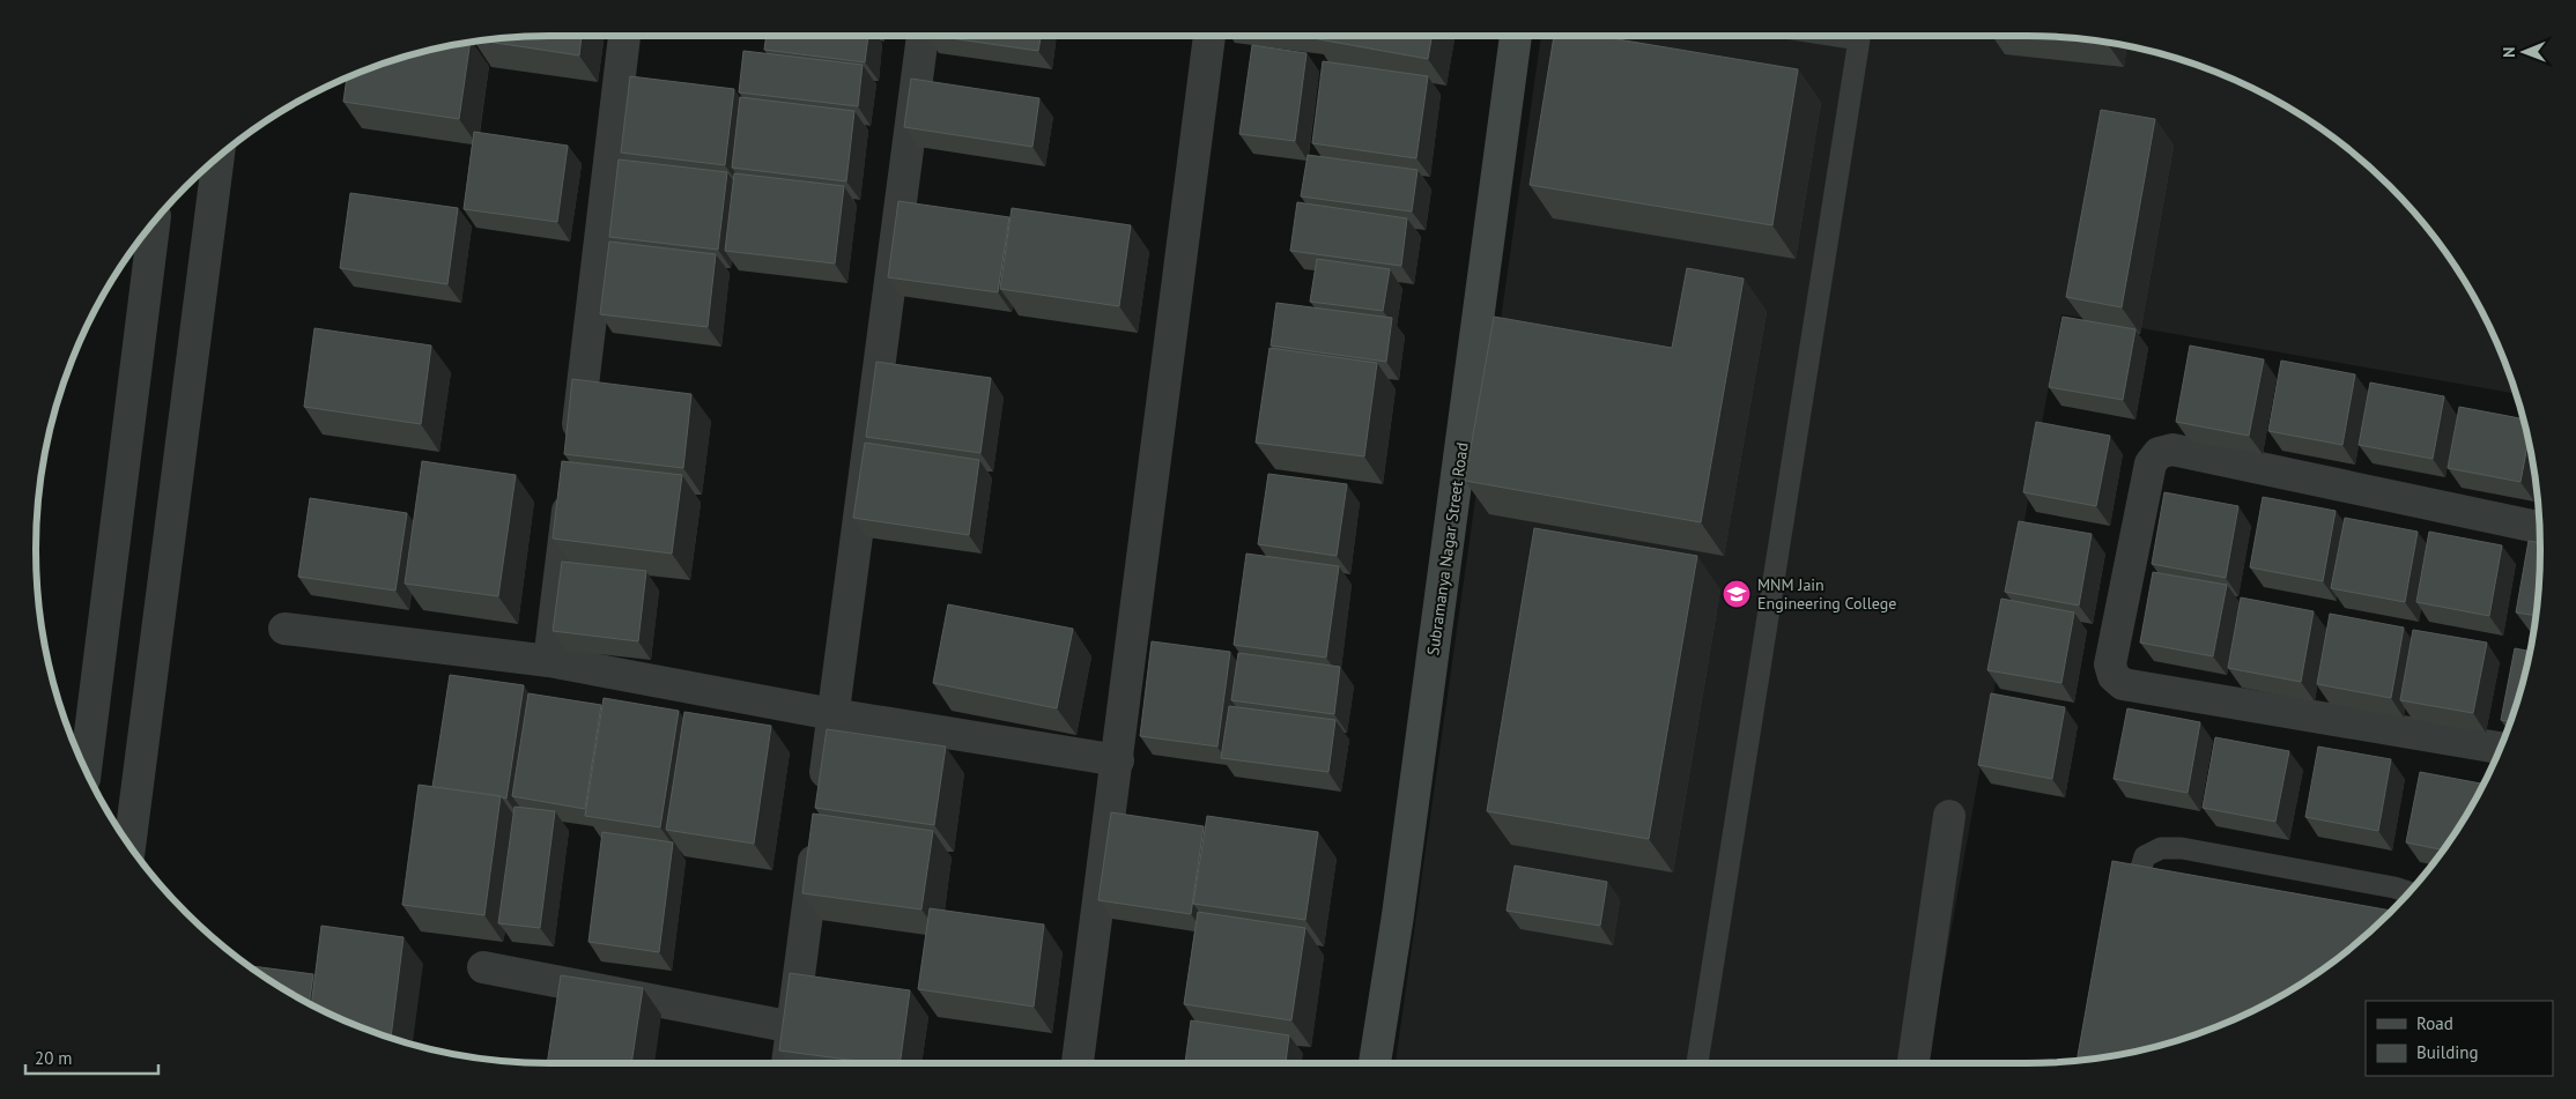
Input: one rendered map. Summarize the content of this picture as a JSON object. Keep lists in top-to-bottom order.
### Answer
{
  "streets": {
    "street": ["Subramanya Nagar Street Road"]
  },
  "places": {
    "school or university": ["MNM Jain Engineering College"]
  },
  "legend": ["Road", "Building"],
  "scale_bar": "20 m",
  "north": "left"
}
